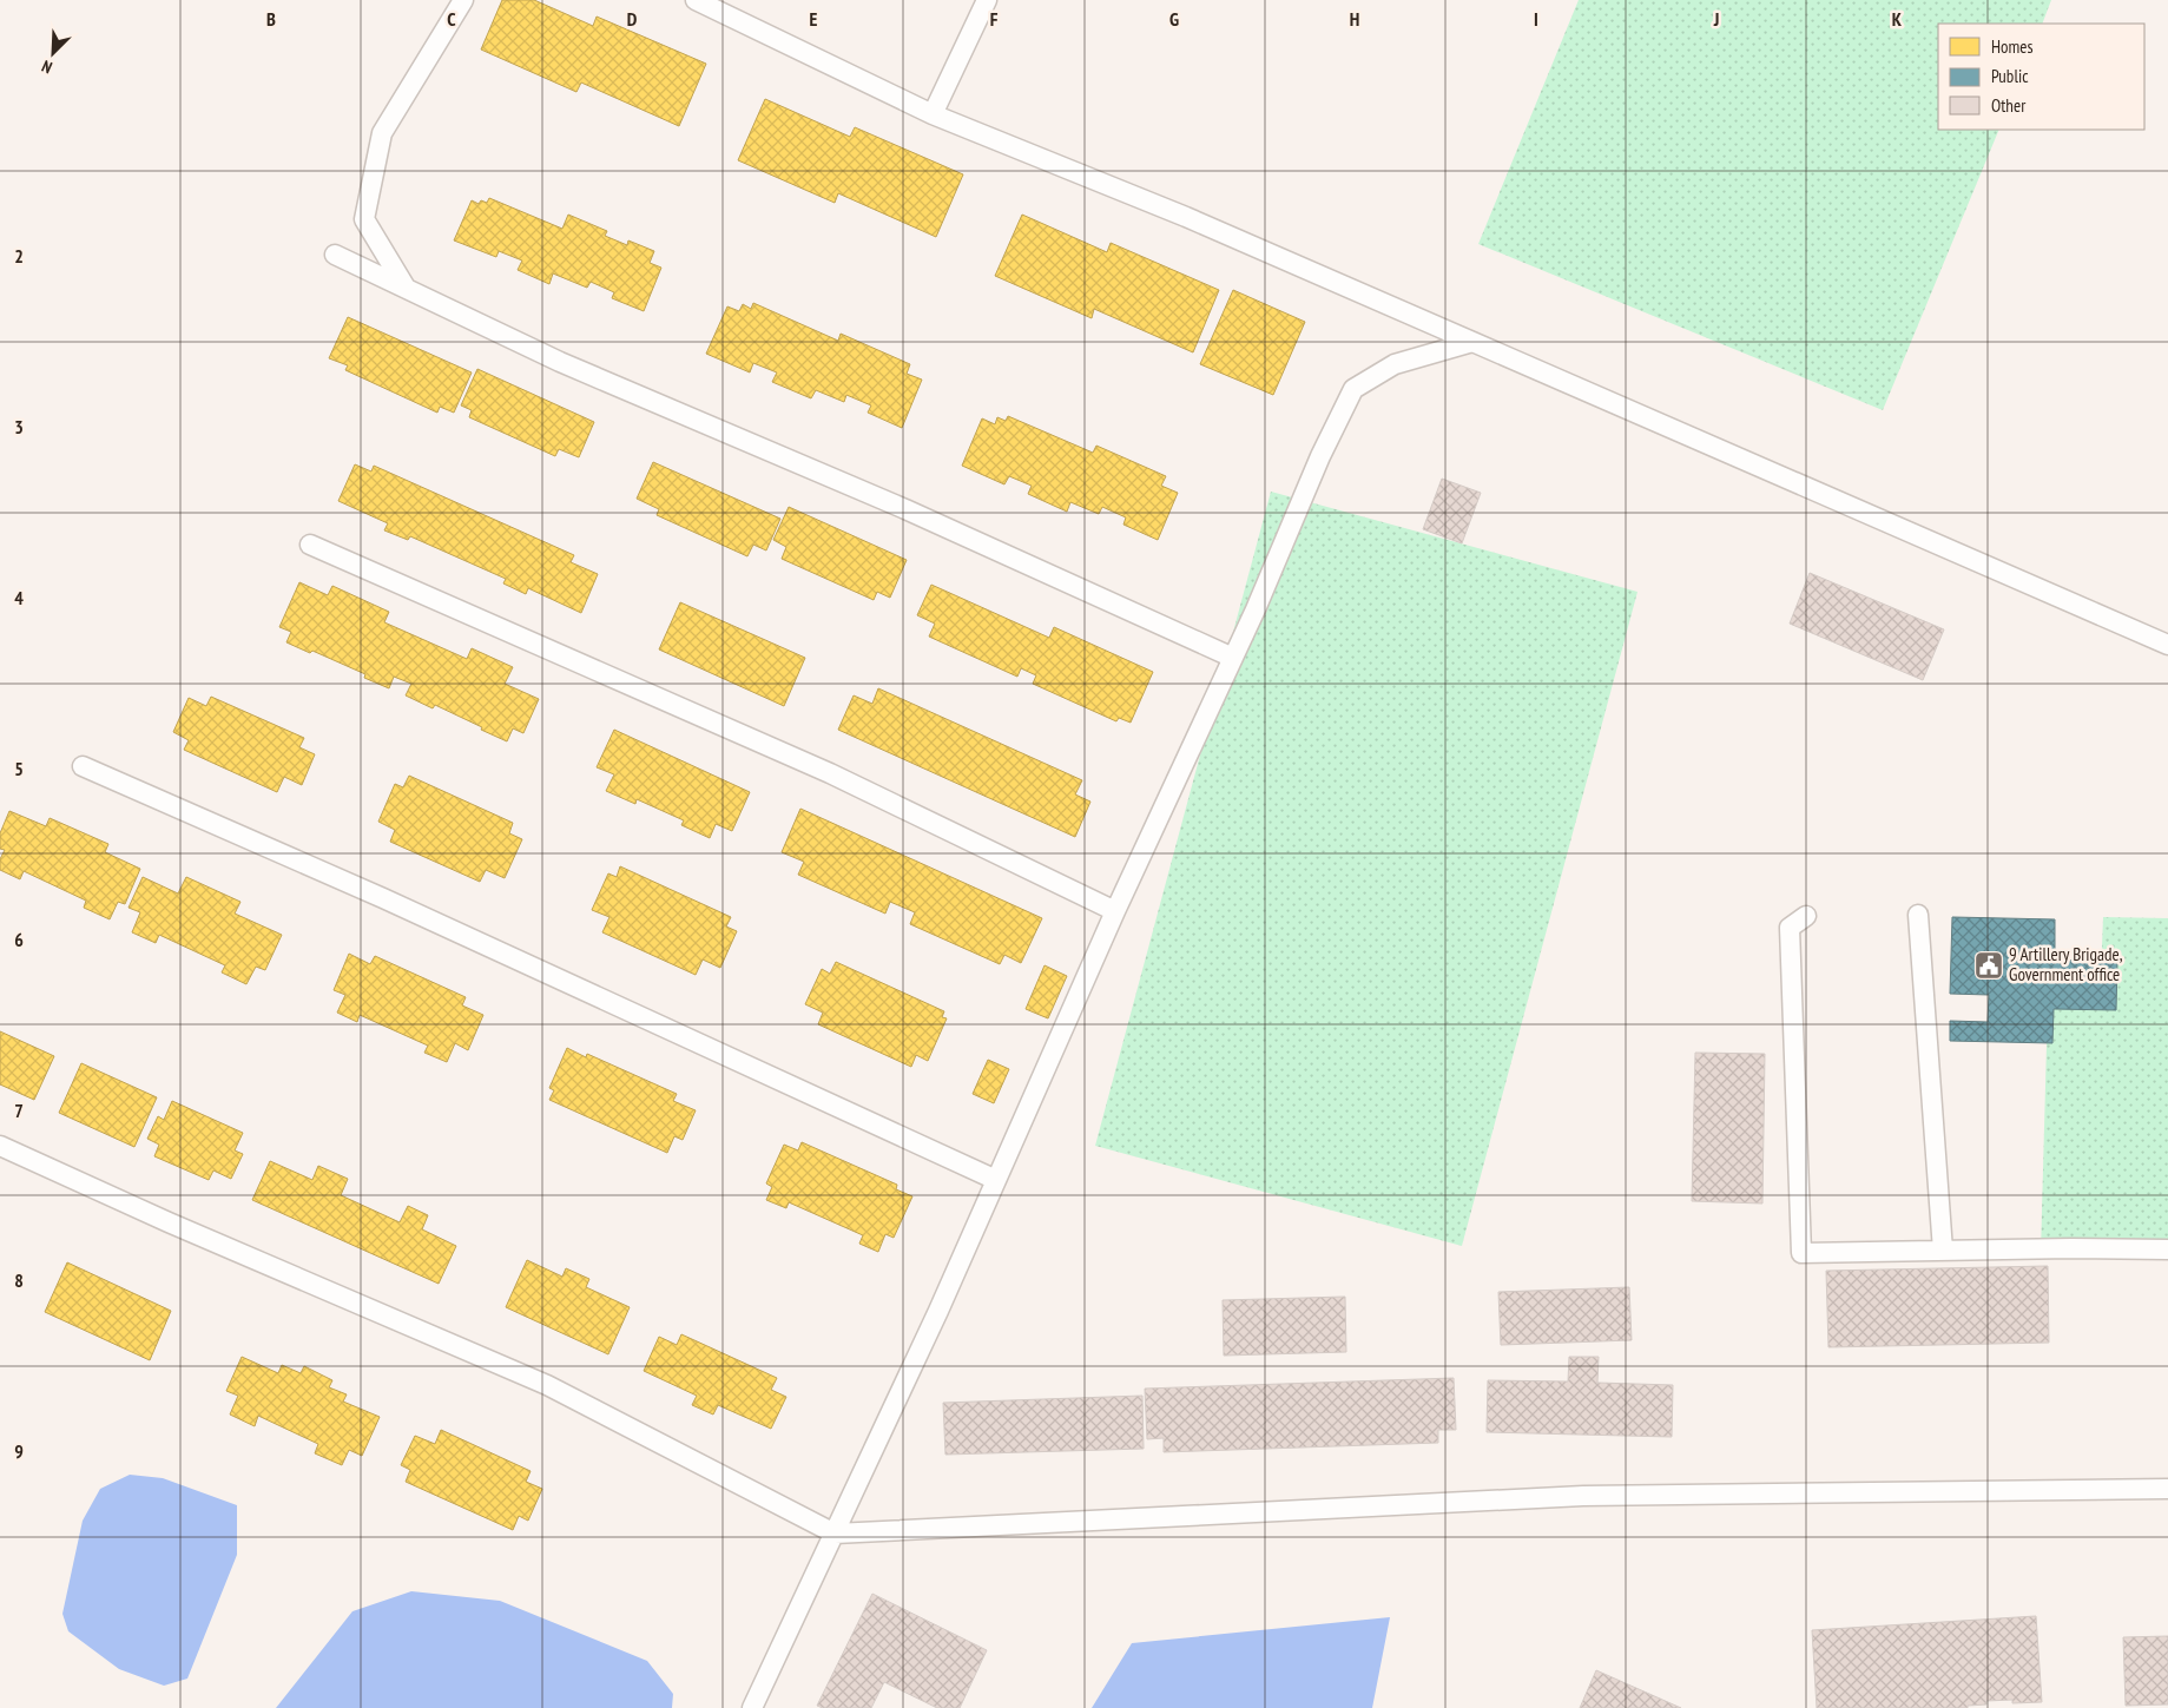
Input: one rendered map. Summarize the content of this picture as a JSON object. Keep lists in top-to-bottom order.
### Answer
{
  "places": {
    "public building": ["9 Artillery Brigade, Government office"]
  },
  "legend": ["Homes", "Public", "Other"],
  "north": "bottom left",
  "grid": {
    "columns": [
      "B",
      "C",
      "D",
      "E",
      "F",
      "G",
      "H",
      "I",
      "J",
      "K"
    ],
    "rows": [
      "2",
      "3",
      "4",
      "5",
      "6",
      "7",
      "8",
      "9"
    ]
  }
}
